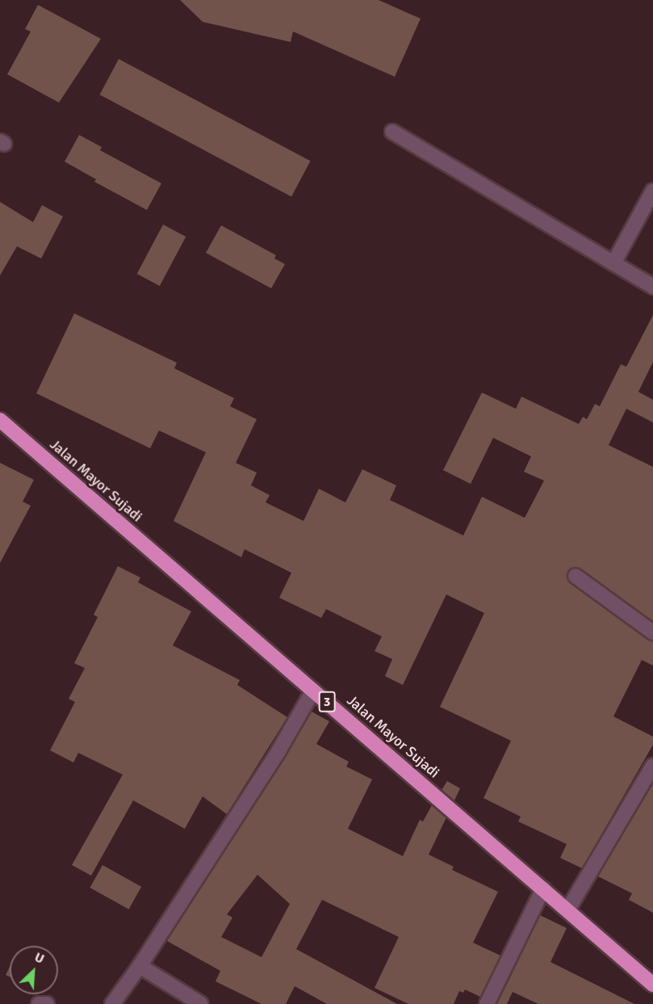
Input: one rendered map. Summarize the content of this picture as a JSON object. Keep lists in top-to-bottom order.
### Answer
{
  "streets": {
    "highway": ["Jalan Mayor Sujadi", "3"]
  },
  "north": "top right"
}
